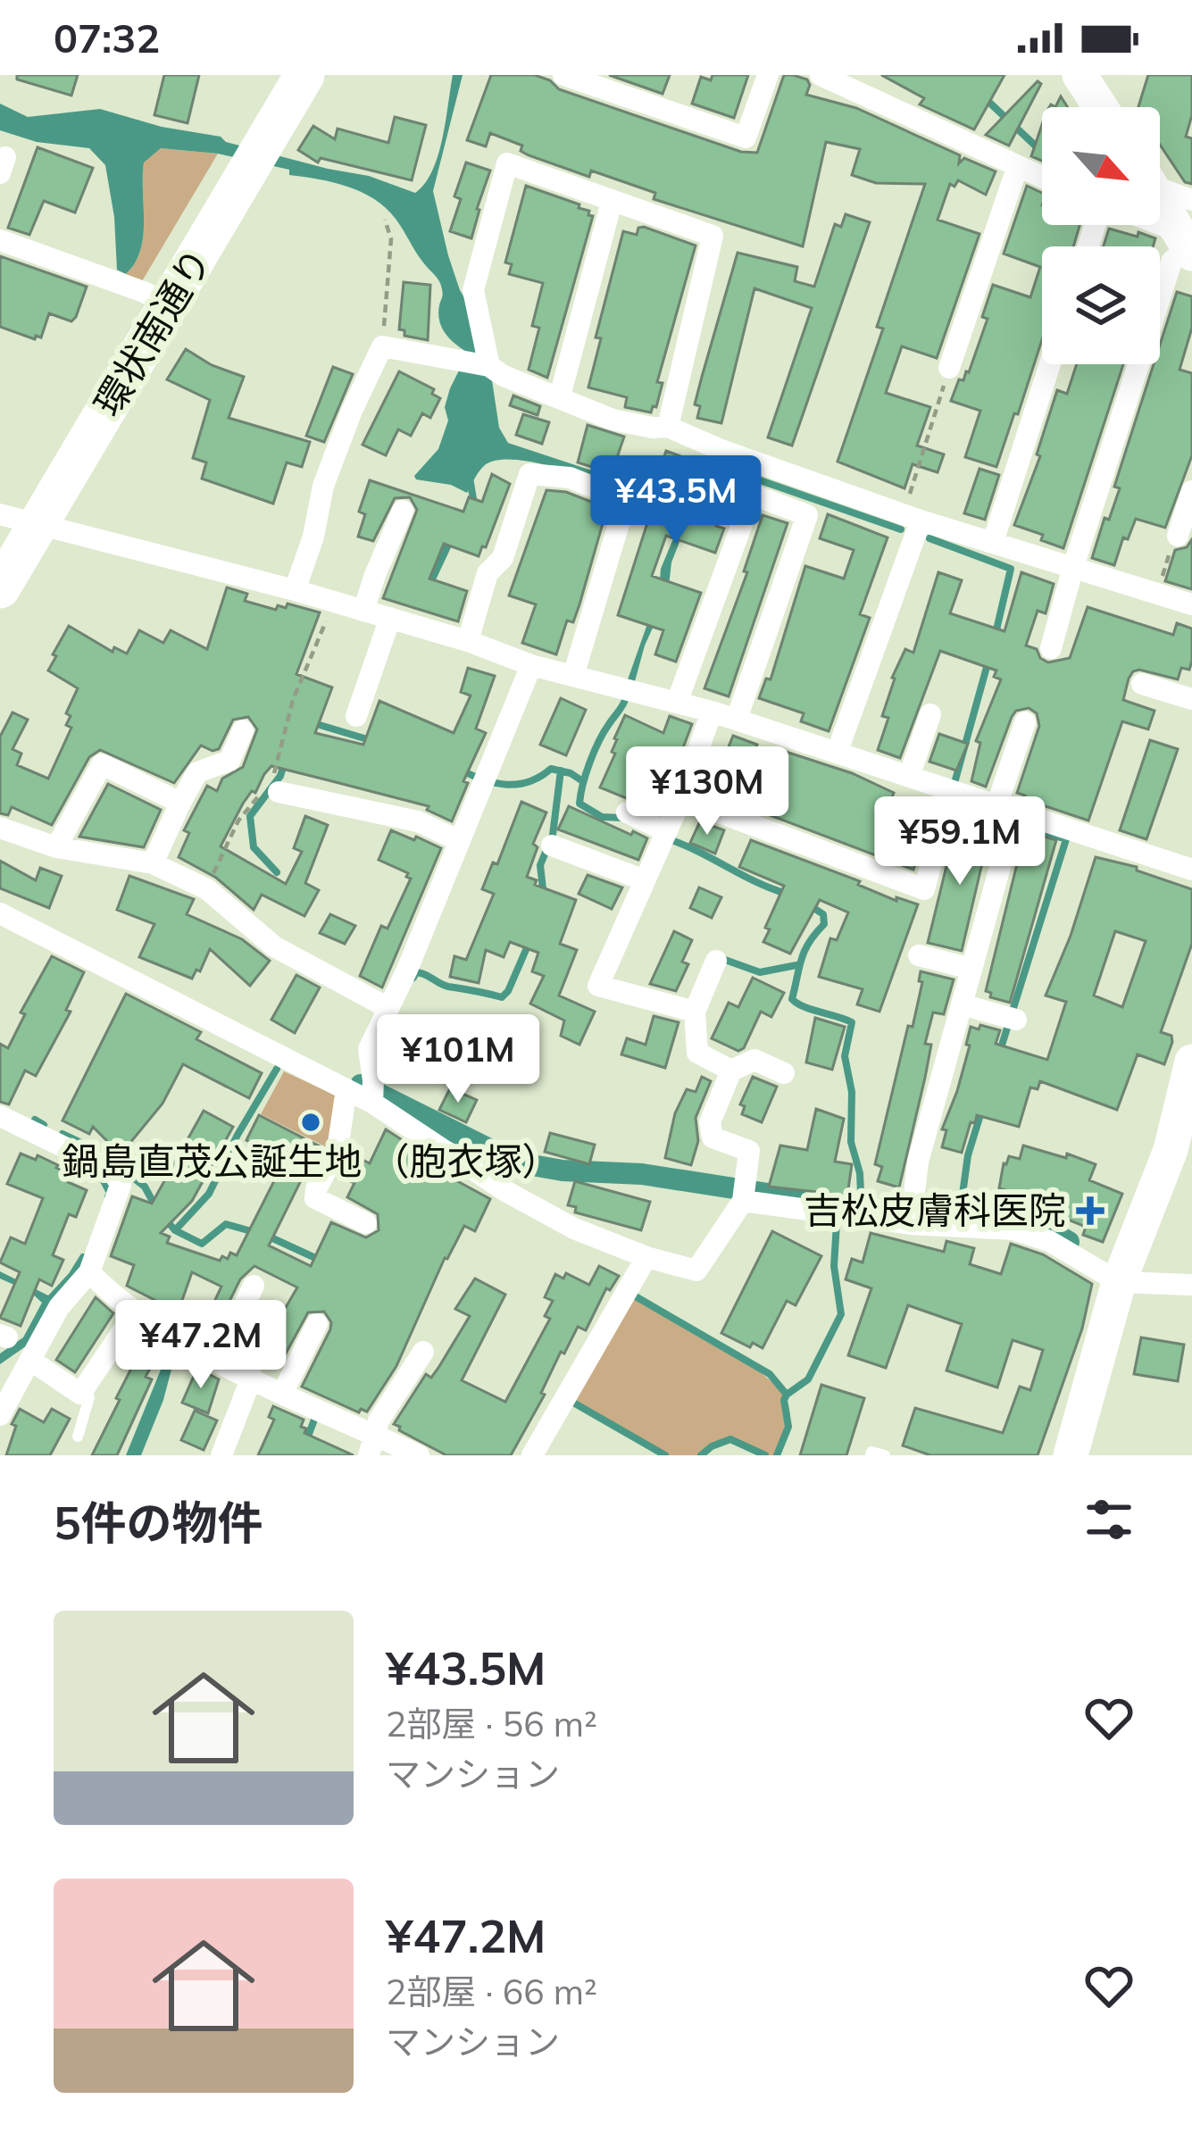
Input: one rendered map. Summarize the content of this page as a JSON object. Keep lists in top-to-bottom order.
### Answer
{
  "streets": {
    "highway": ["環状南通り"]
  },
  "places": {
    "other": ["鍋島直茂公誕生地 （胞衣塚）"],
    "health": ["吉松皮膚科医院"]
  },
  "north": "bottom right",
  "page": {
    "status": "07:32",
    "price": [
      "¥43.5M",
      "¥130M",
      "¥59.1M",
      "¥101M",
      "¥47.2M"
    ],
    "heading": "5件の物件",
    "list": [
      {
        "name": "¥43.5M",
        "note": "2部屋 · 56 m² · マンション"
      },
      {
        "name": "¥47.2M",
        "note": "2部屋 · 66 m² · マンション"
      }
    ]
  }
}
